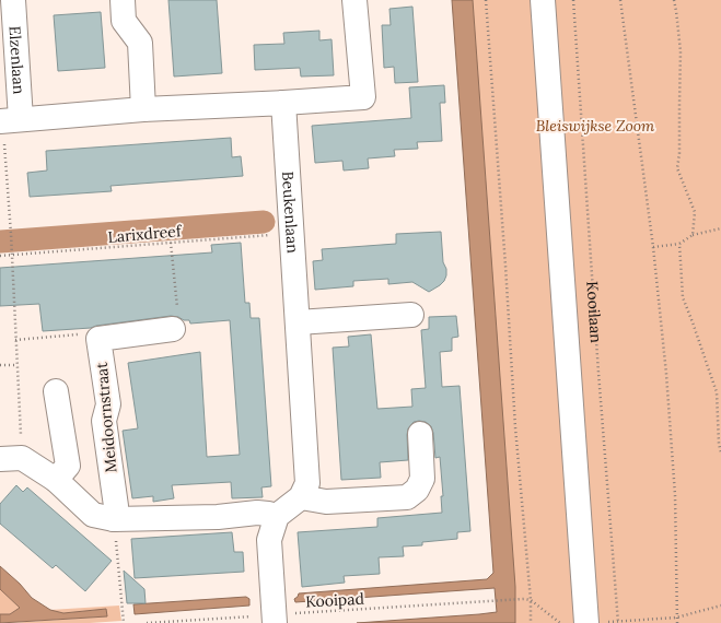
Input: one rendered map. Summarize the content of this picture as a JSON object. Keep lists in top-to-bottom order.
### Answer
{
  "streets": {
    "street": [
      "Elzenlaan",
      "Beukenlaan",
      "Kooilaan",
      "Meidoornstraat"
    ],
    "path": ["Larixdreef", "Kooipad"]
  },
  "crossings": [
    ["Beukenlaan", "Larixdreef"]
  ],
  "parks": ["Bleiswijkse Zoom"]
}
